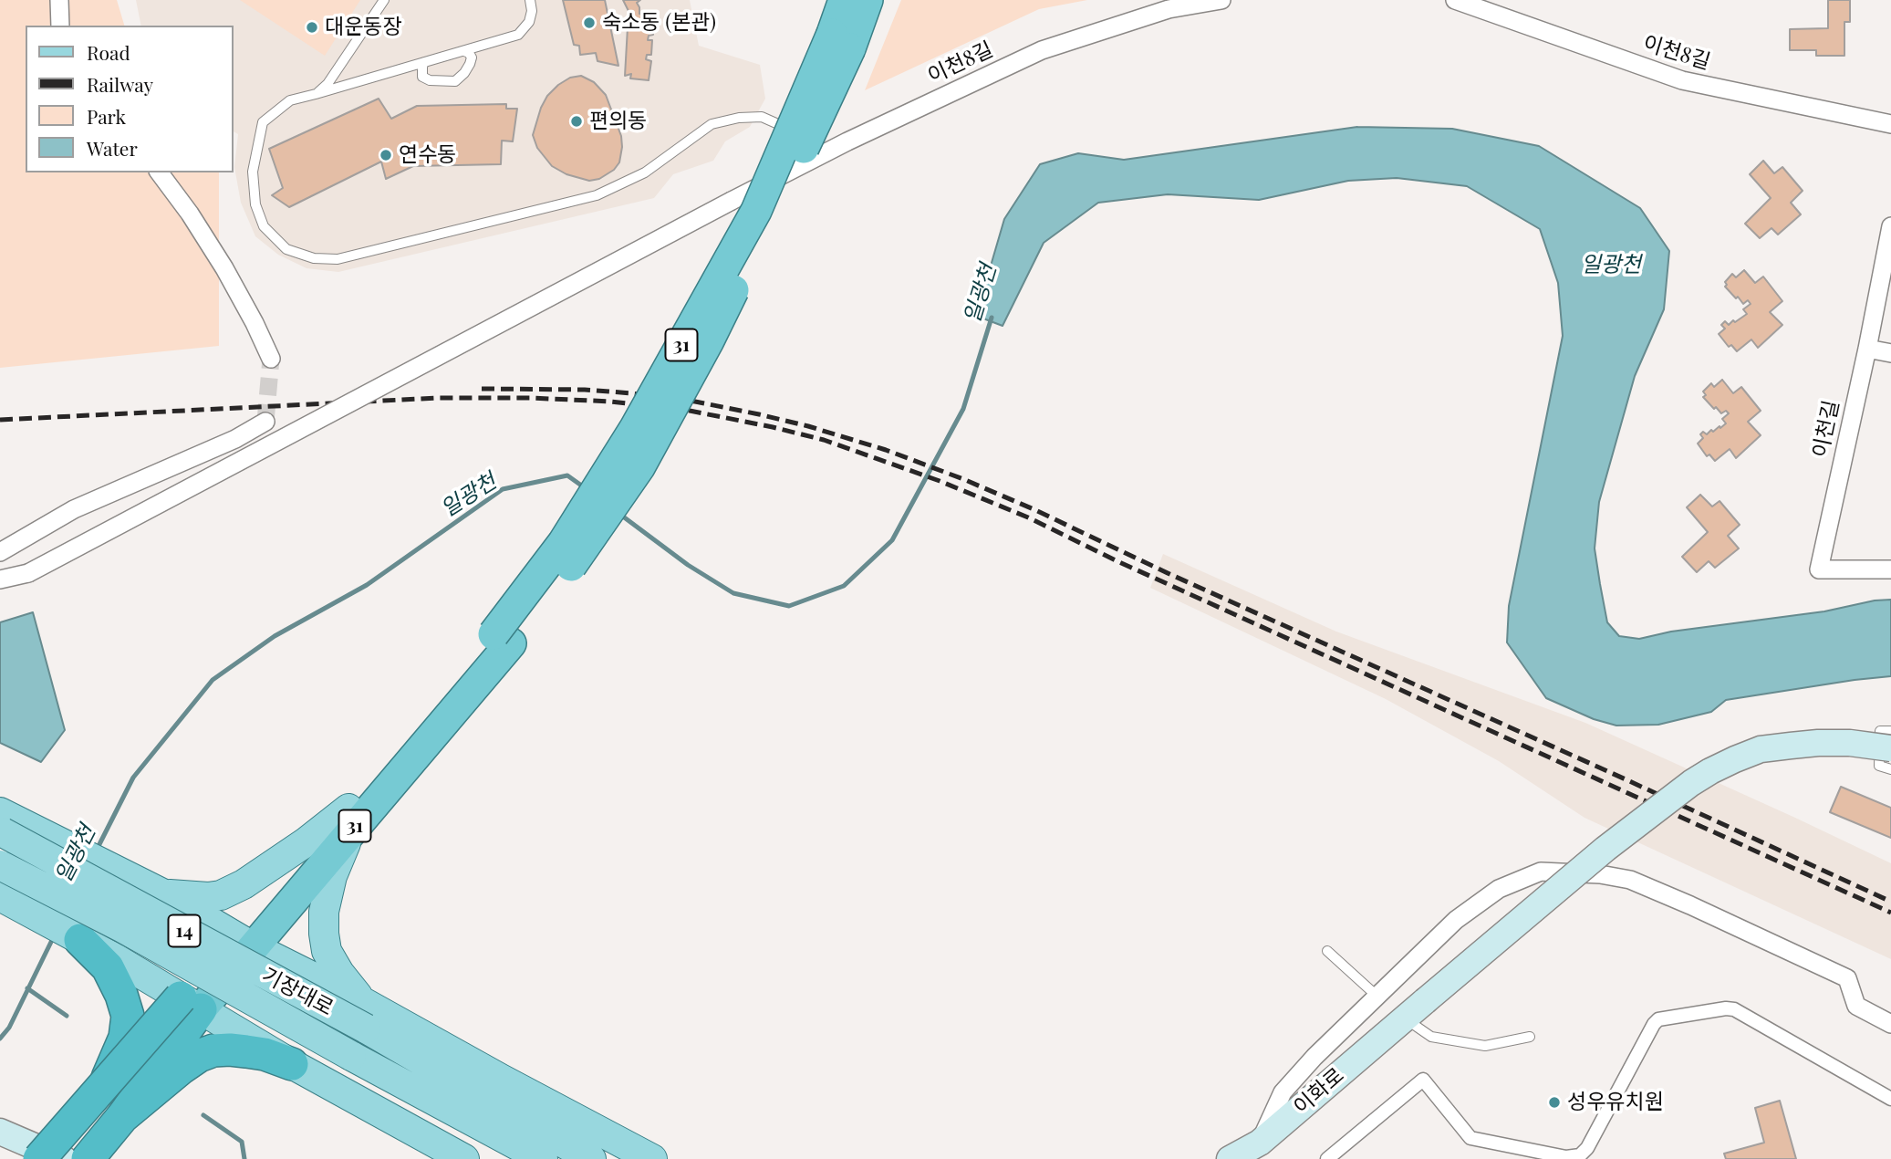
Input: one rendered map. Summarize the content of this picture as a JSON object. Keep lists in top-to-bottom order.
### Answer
{
  "streets": {
    "highway": ["31"],
    "main road": ["14", "기장대로", "이화로"],
    "street": ["이천8길", "이천길"]
  },
  "water": ["일광천"],
  "places": [
    "숙소동 (본관)",
    "대운동장",
    "편의동",
    "연수동",
    "성우유치원"
  ],
  "legend": [
    "Road",
    "Railway",
    "Park",
    "Water"
  ]
}
